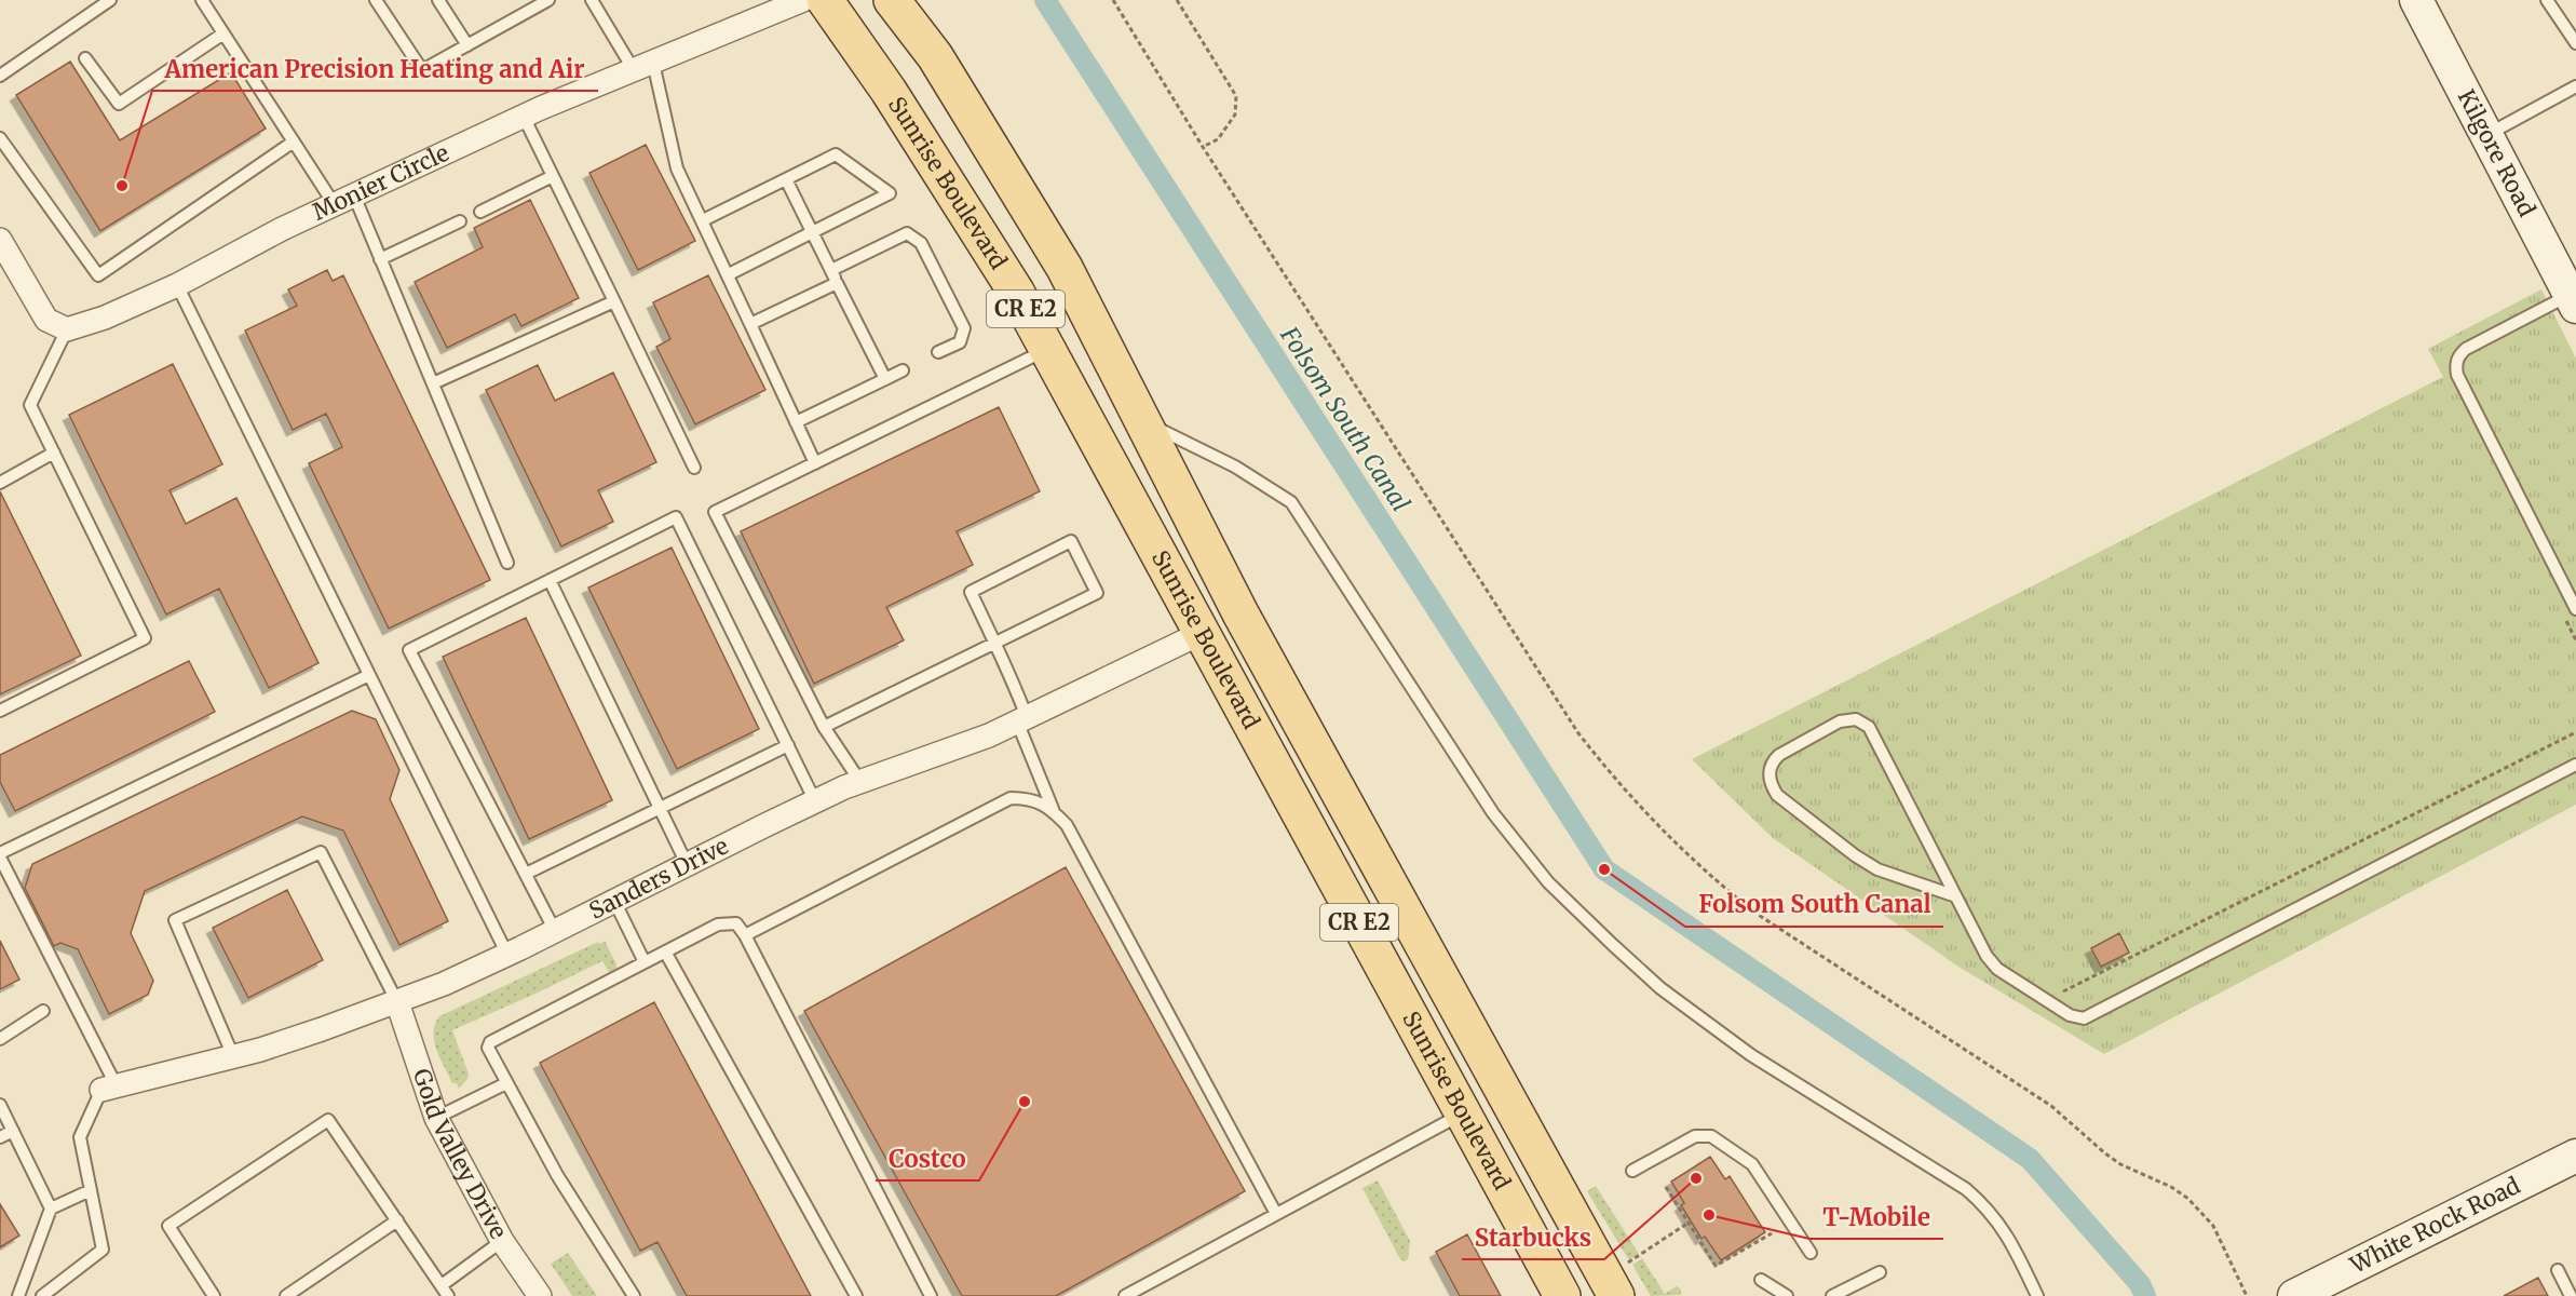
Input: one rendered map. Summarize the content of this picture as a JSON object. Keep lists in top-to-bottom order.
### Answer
{
  "streets": {
    "main road": ["Sunrise Boulevard", "CR E2"],
    "street": [
      "Kilgore Road",
      "Monier Circle",
      "Sanders Drive",
      "Gold Valley Drive",
      "White Rock Road"
    ]
  },
  "crossings": [
    ["Sunrise Boulevard", "Sanders Drive"],
    ["Sanders Drive", "Gold Valley Drive"]
  ],
  "water": ["Folsom South Canal"],
  "places": [
    "American Precision Heating and Air",
    "Folsom South Canal",
    "Costco",
    "Starbucks",
    "T-Mobile"
  ]
}
